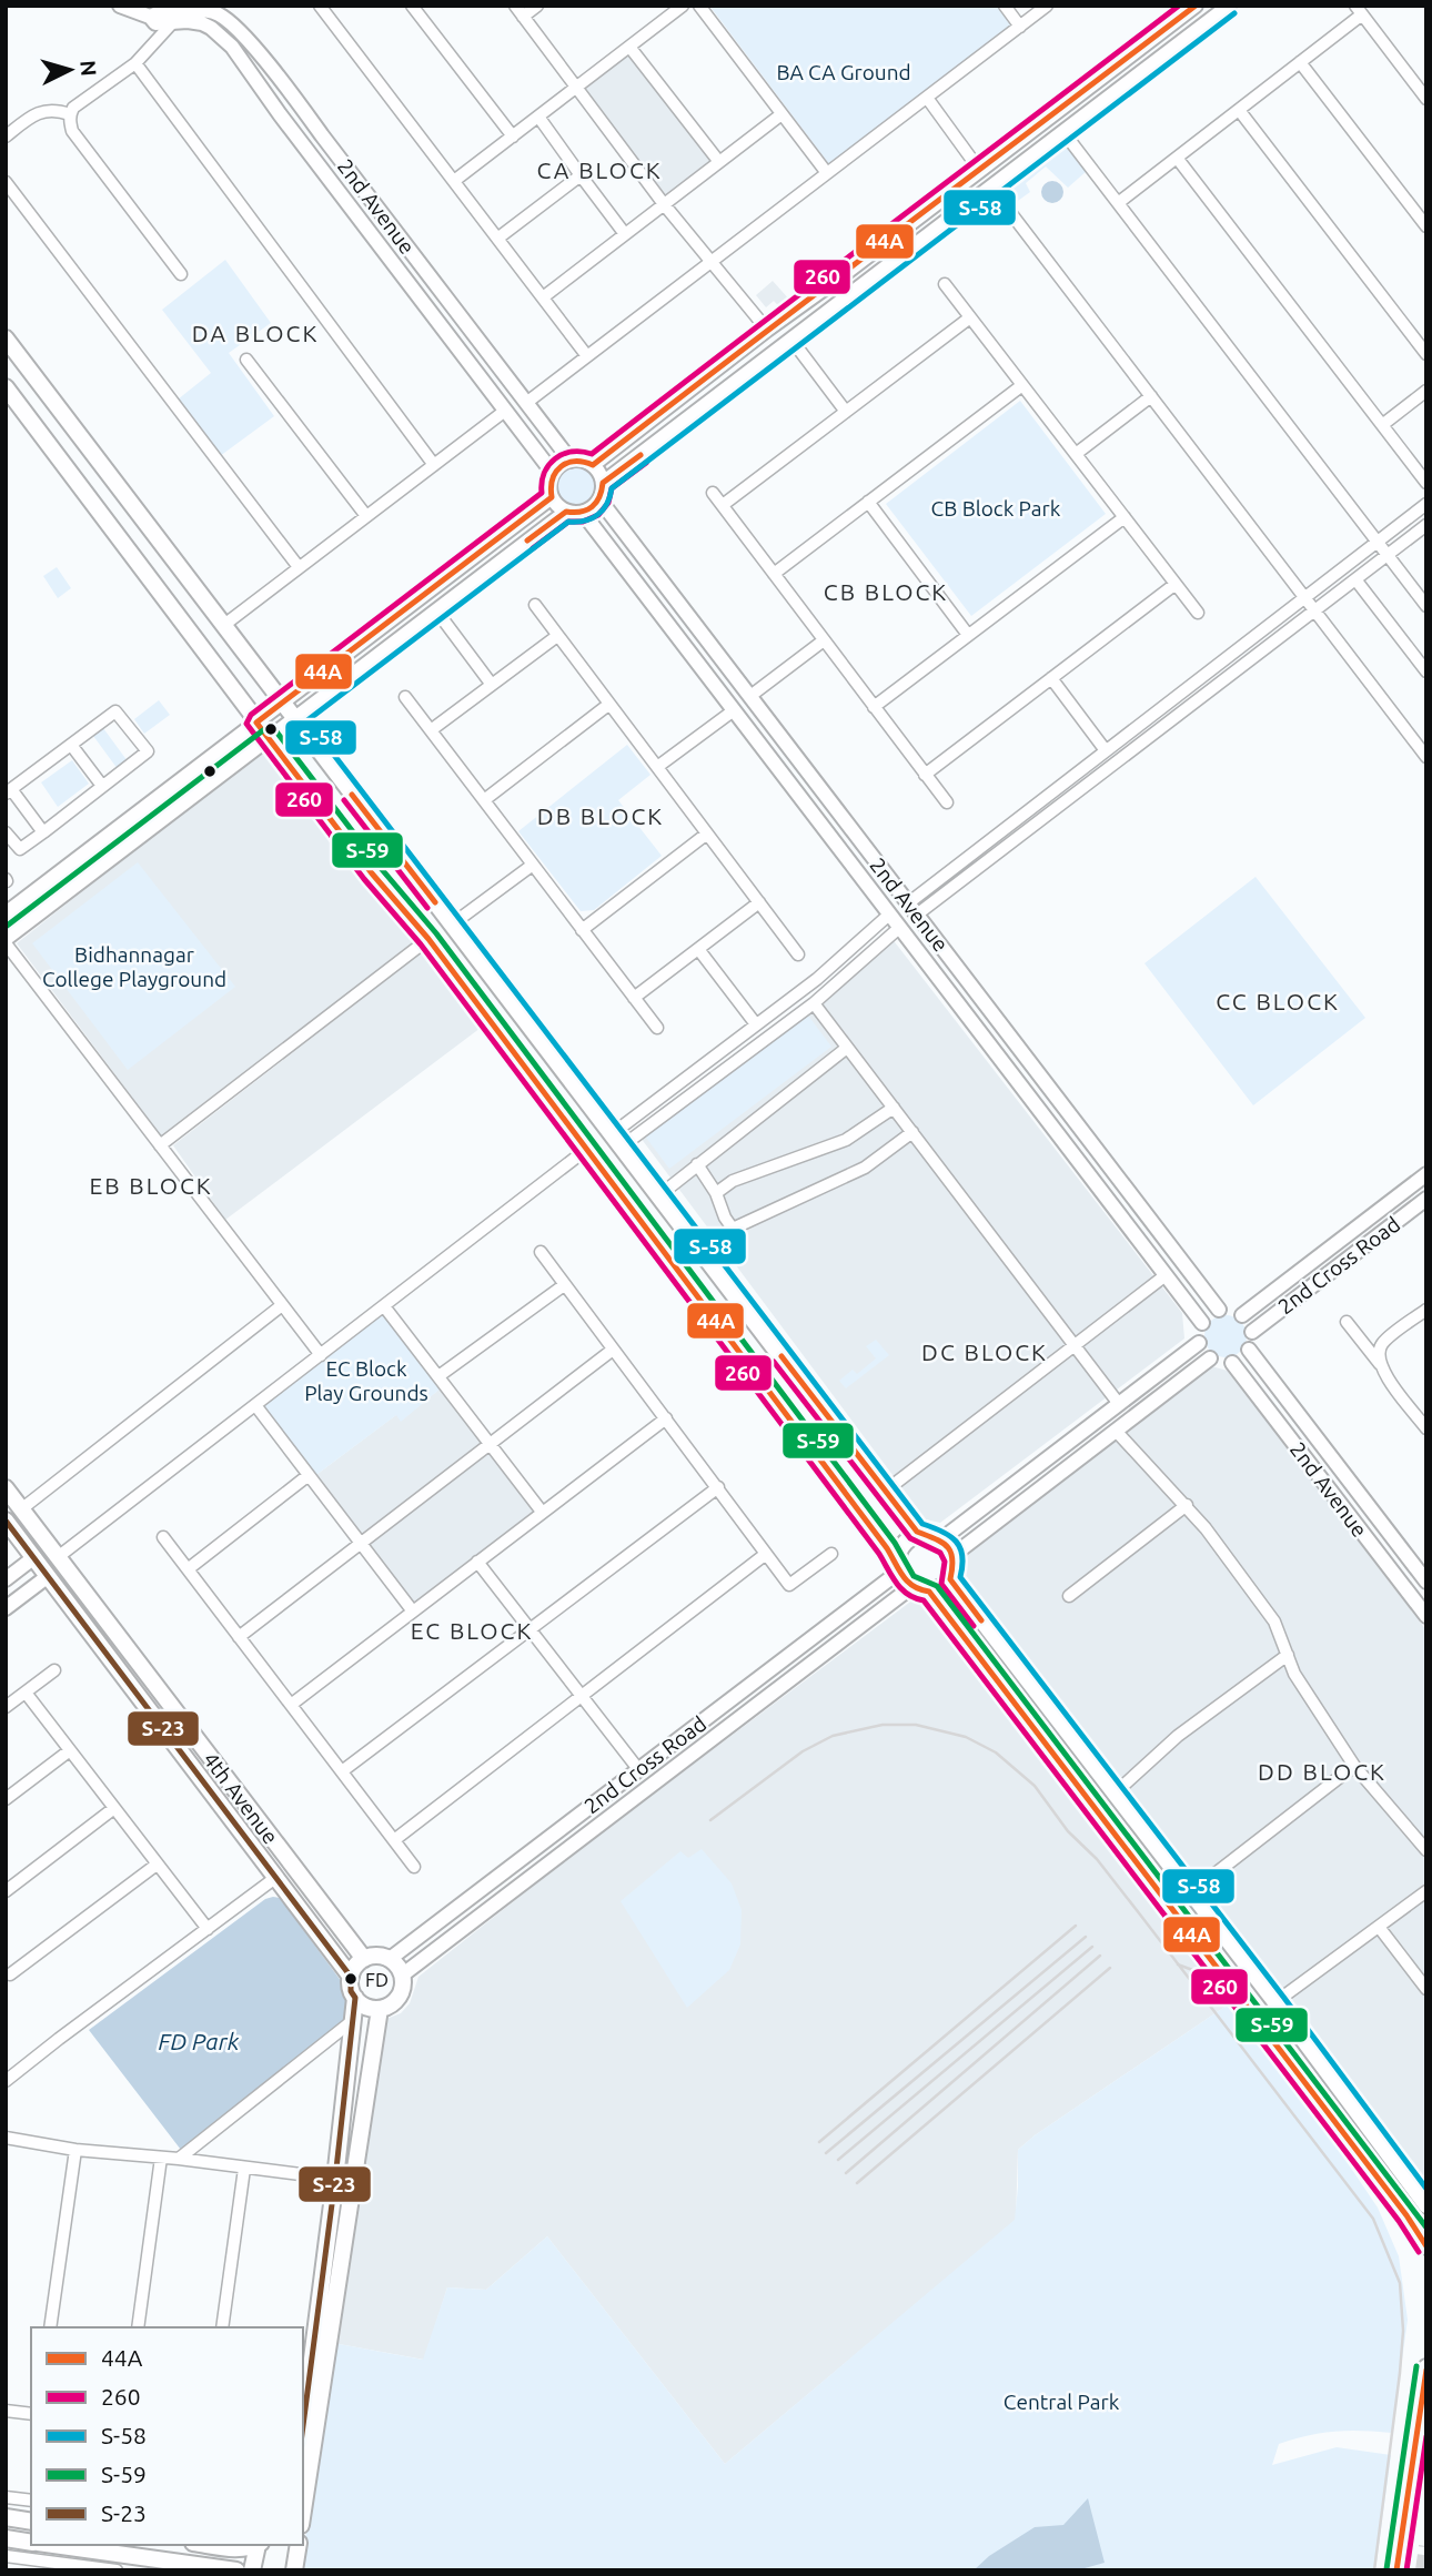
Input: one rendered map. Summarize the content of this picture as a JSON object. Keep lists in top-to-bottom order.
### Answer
{
  "streets": {
    "main road": ["4th Avenue"],
    "street": ["2nd Avenue", "2nd Cross Road"]
  },
  "crossings": [
    ["2nd Avenue", "2nd Cross Road"],
    ["2nd Cross Road", "4th Avenue"]
  ],
  "districts": [
    "CA BLOCK",
    "DA BLOCK",
    "CB BLOCK",
    "DB BLOCK",
    "CC BLOCK",
    "EB BLOCK",
    "DC BLOCK",
    "EC BLOCK",
    "DD BLOCK"
  ],
  "water": ["FD Park"],
  "parks": [
    "BA CA Ground",
    "CB Block Park",
    "Bidhannagar College Playground",
    "EC Block Play Grounds",
    "Central Park"
  ],
  "places": ["FD"],
  "lines": [
    "transit line 44A",
    "transit line 260",
    "transit line S-58",
    "transit line S-59",
    "transit line S-23"
  ],
  "legend": [
    "44A",
    "260",
    "S-58",
    "S-59",
    "S-23"
  ],
  "north": "right"
}
